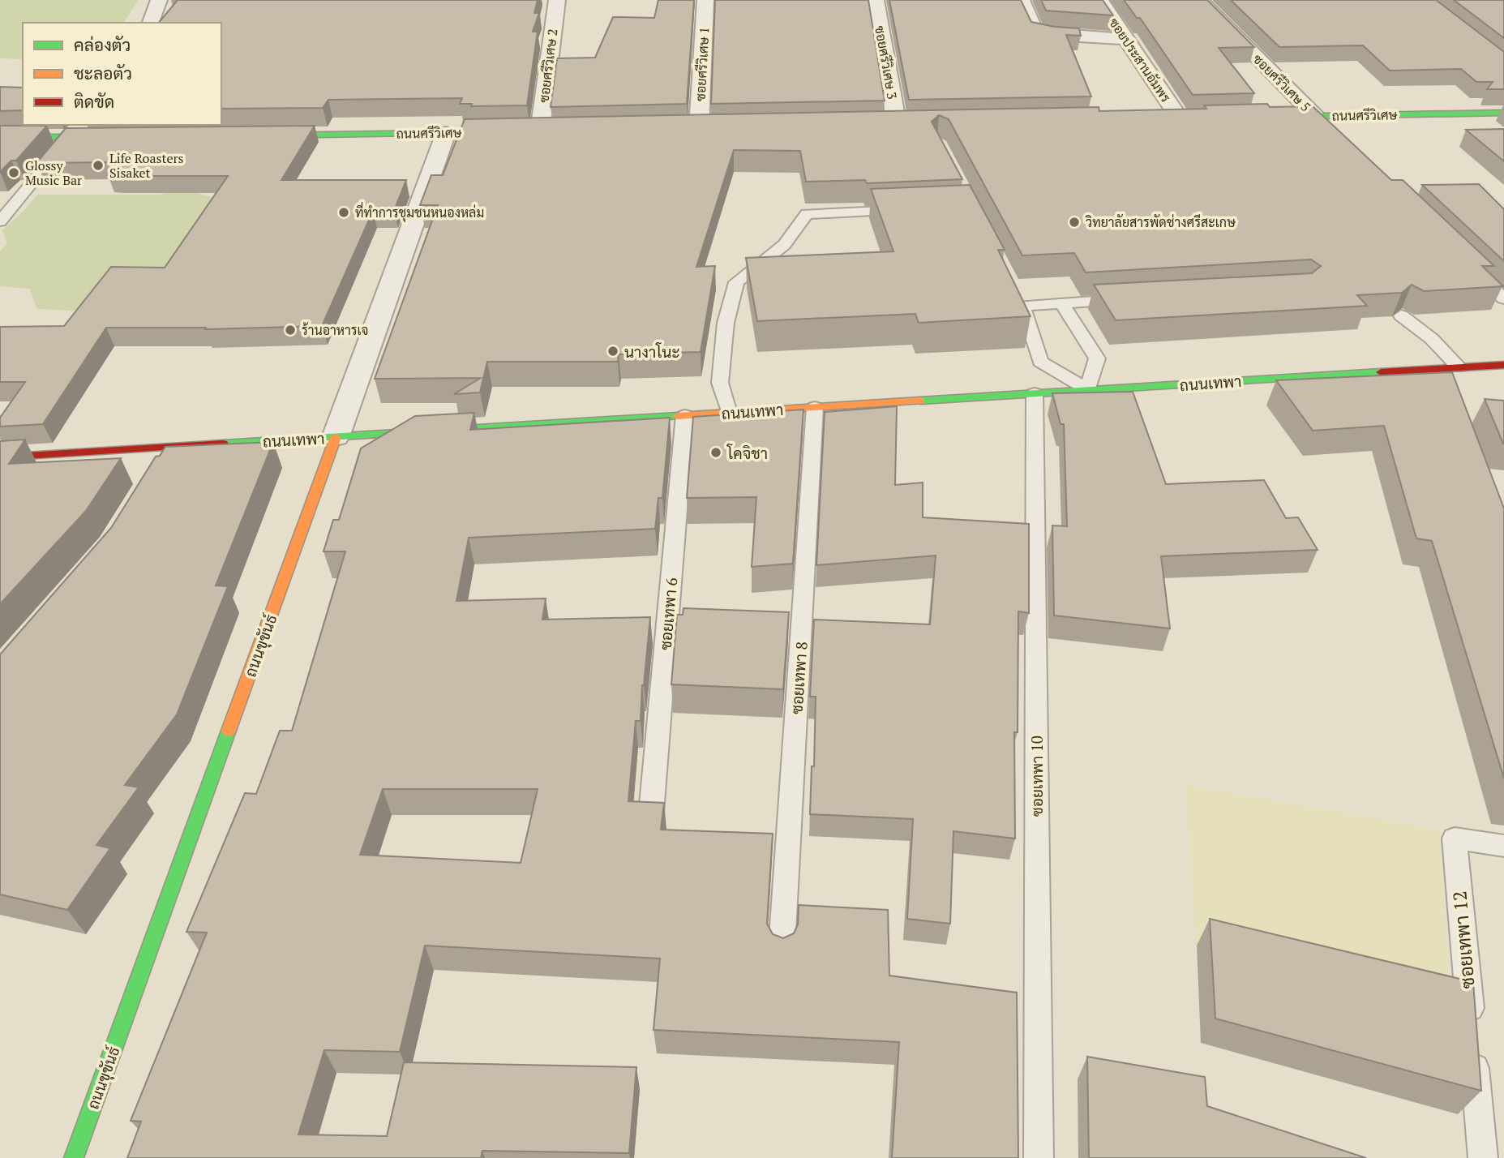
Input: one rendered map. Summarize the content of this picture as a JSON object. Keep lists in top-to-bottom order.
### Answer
{
  "streets": {
    "main road": ["ถนนศรีวิเศษ", "ถนนเทพา", "ถนนขุขันธ์"],
    "street": [
      "ซอยประสานอัมพร",
      "ซอยศรีวิเศษ 3",
      "ซอยศรีวิเศษ 1",
      "ซอยศรีวิเศษ 2",
      "ซอยศรีวิเศษ 5"
    ],
    "lane": [
      "ซอยเทพา 6",
      "ซอยเทพา 8",
      "ซอยเทพา 10",
      "ซอยเทพา 12"
    ]
  },
  "crossings": [
    ["ซอยศรีวิเศษ 2", "ถนนศรีวิเศษ"],
    ["ซอยศรีวิเศษ 5", "ถนนศรีวิเศษ"],
    ["ถนนศรีวิเศษ", "ถนนขุขันธ์"],
    ["ถนนเทพา", "ซอยเทพา 6"],
    ["ถนนเทพา", "ถนนขุขันธ์"],
    ["ถนนเทพา", "ซอยเทพา 8"],
    ["ถนนเทพา", "ซอยเทพา 10"]
  ],
  "places": [
    "Life Roasters Sisaket",
    "Glossy Music Bar",
    "ที่ทำการชุมชนหนองหล่ม",
    "วิทยาลัยสารพัดช่างศรีสะเกษ",
    "ร้านอาหารเจ",
    "นางาโนะ",
    "โคจิชา"
  ],
  "legend": ["คล่องตัว", "ชะลอตัว", "ติดขัด"]
}
